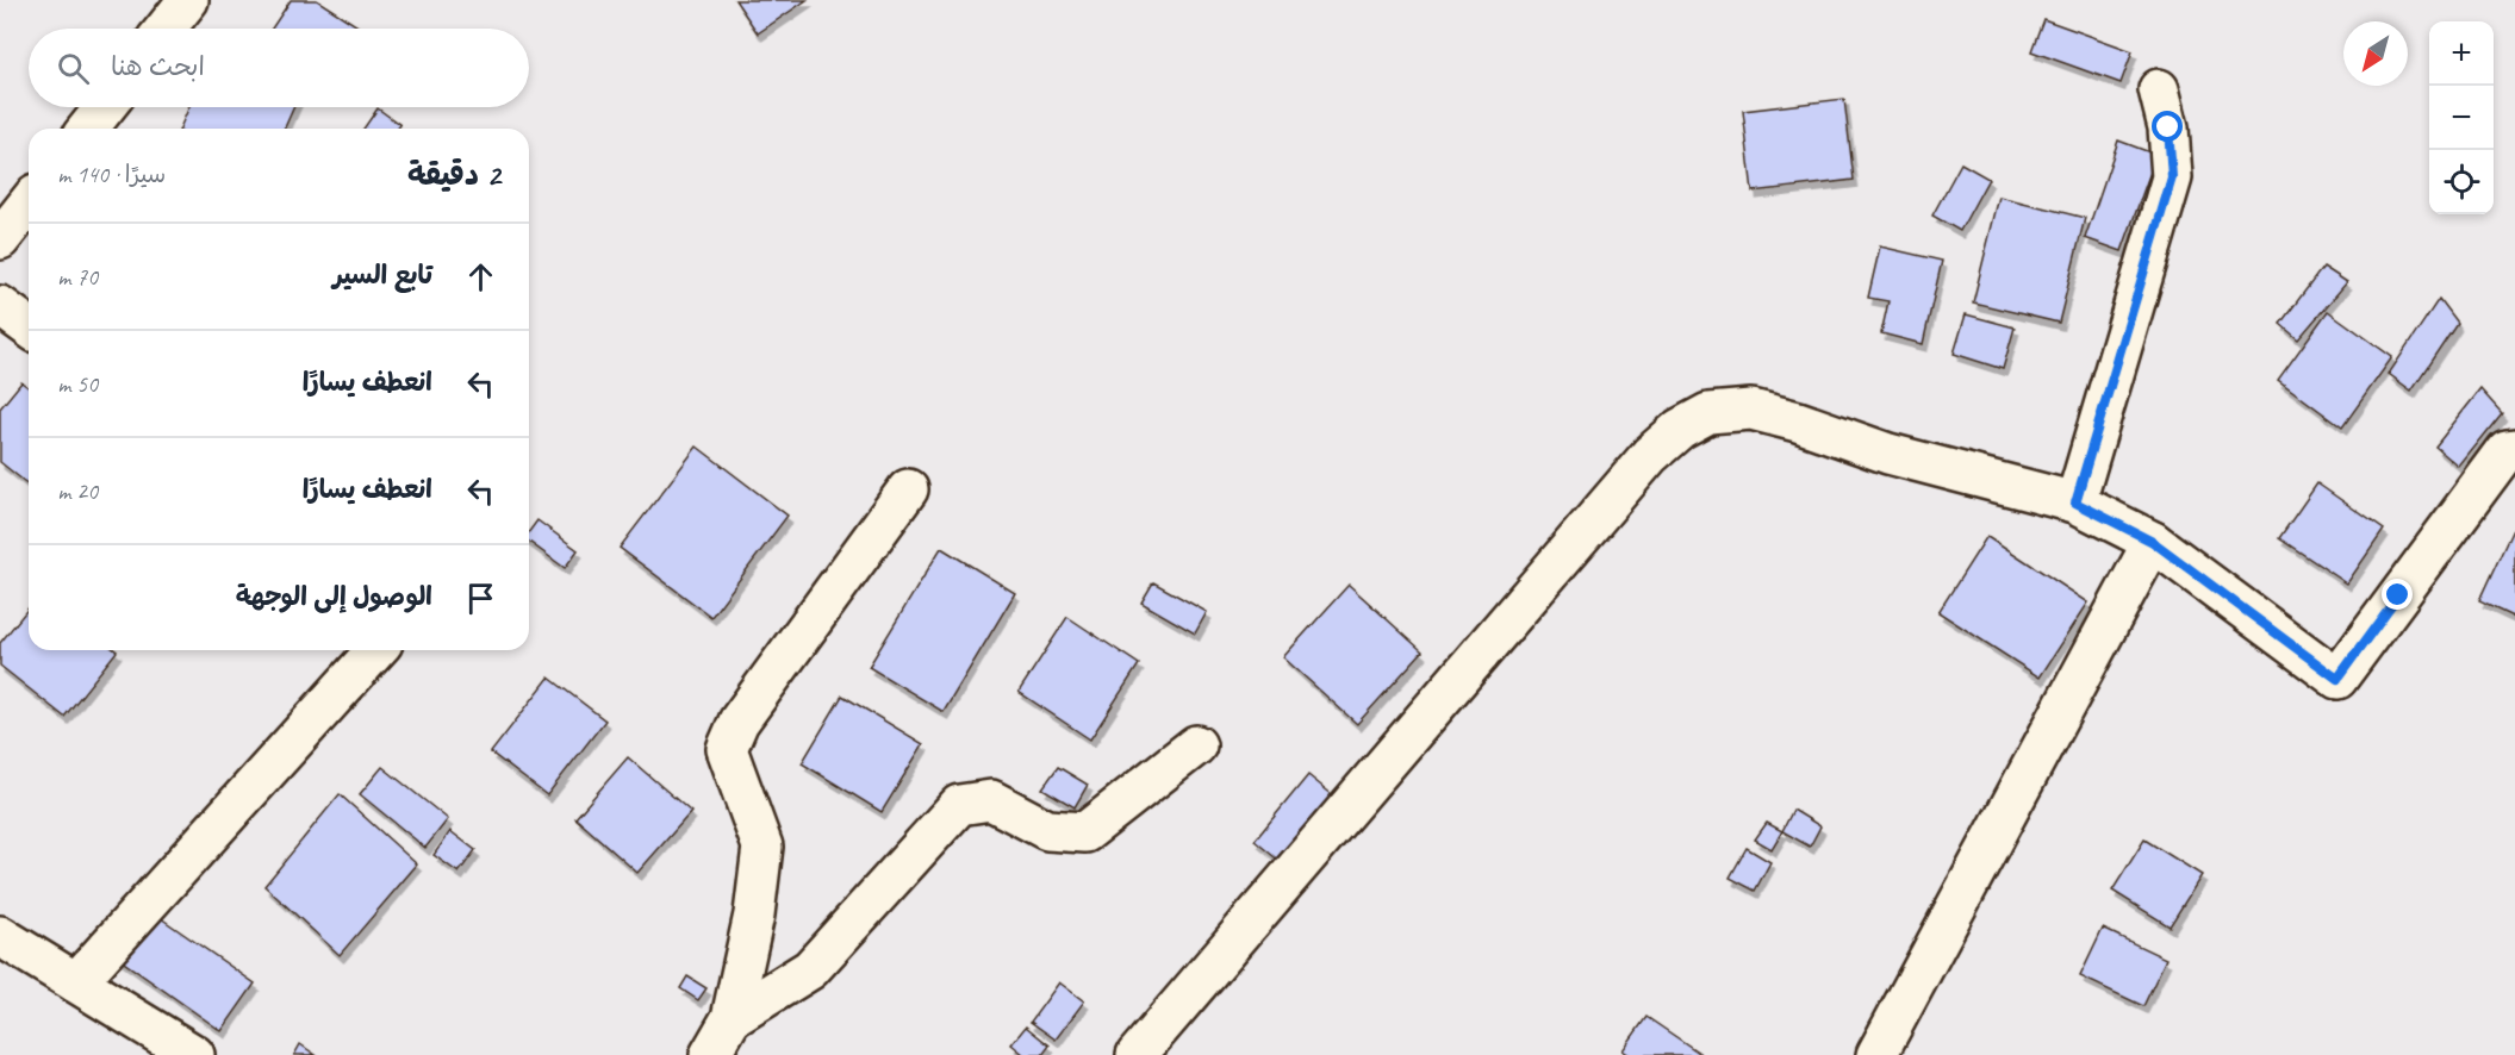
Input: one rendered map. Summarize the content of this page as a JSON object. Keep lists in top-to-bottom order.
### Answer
{
  "north": "bottom left",
  "page": {
    "map_buttons": ["+", "−"],
    "search": "ابحث هنا",
    "heading": ["2 دقيقة", "سيرًا · 140 m"],
    "list": [
      ["تابع السير", "70 m"],
      ["انعطف يسارًا", "50 m"],
      ["انعطف يسارًا", "20 m"],
      "الوصول إلى الوجهة"
    ]
  }
}
